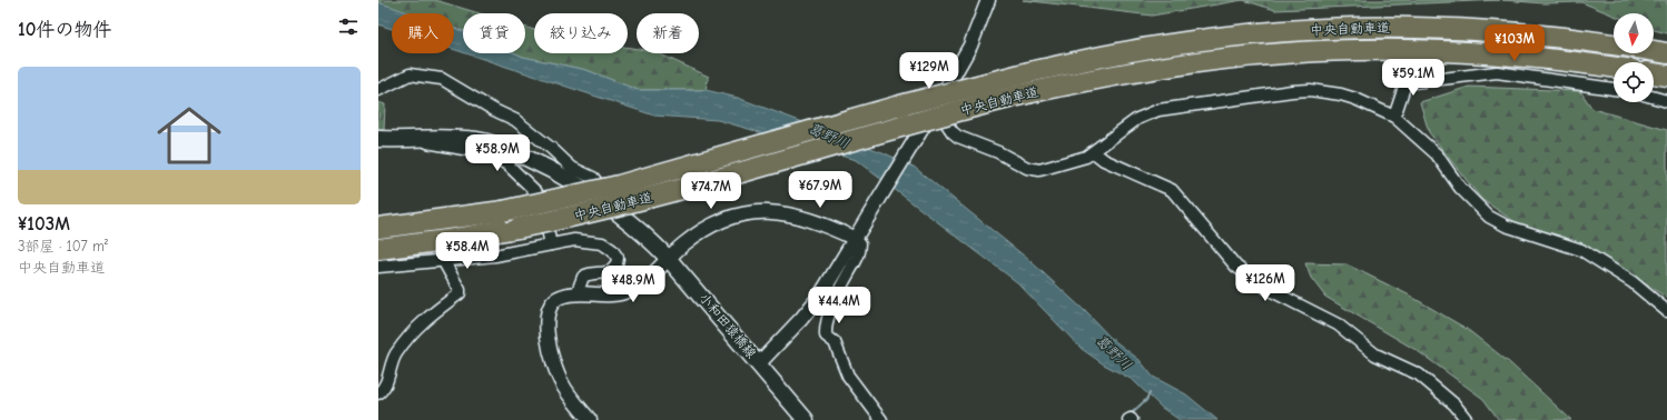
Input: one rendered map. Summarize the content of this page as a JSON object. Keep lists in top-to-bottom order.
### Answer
{
  "streets": {
    "highway": ["中央自動車道"],
    "main road": ["小和田猿橋線"]
  },
  "water": ["葛野川"],
  "north": "bottom",
  "page": {
    "heading": "10件の物件",
    "chip": [
      "購入",
      "賃貸",
      "絞り込み",
      "新着"
    ],
    "price": [
      "¥103M",
      "¥129M",
      "¥59.1M",
      "¥58.9M",
      "¥67.9M",
      "¥74.7M",
      "¥58.4M",
      "¥126M",
      "¥48.9M",
      "¥44.4M"
    ],
    "list": [
      {
        "name": "¥103M",
        "note": "3部屋 · 107 m² · 中央自動車道"
      }
    ]
  }
}
